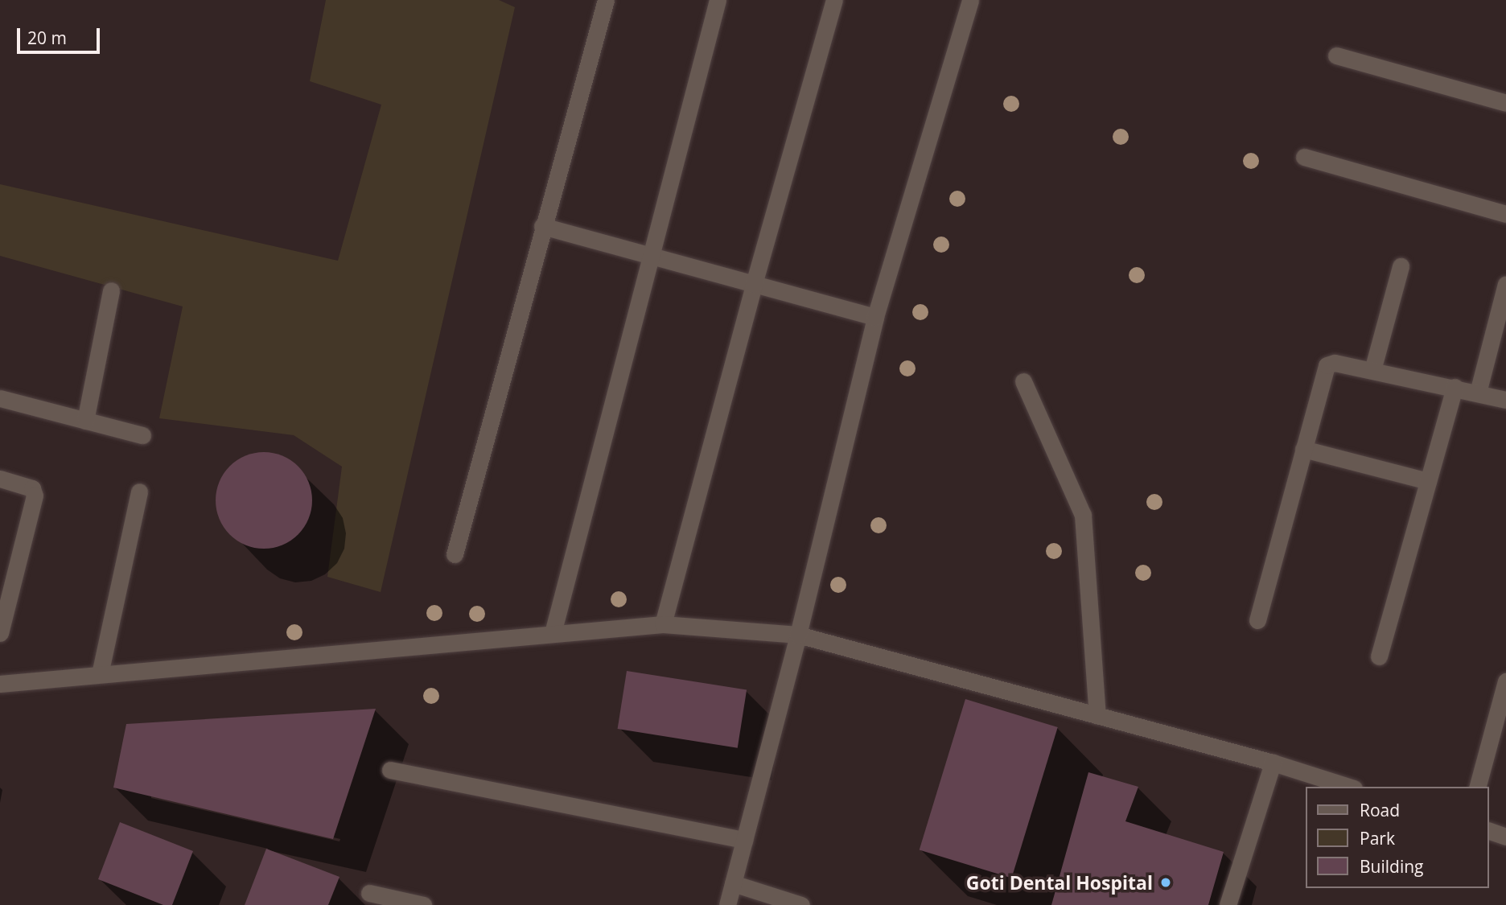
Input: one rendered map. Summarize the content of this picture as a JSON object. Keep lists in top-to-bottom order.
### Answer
{
  "places": ["Goti Dental Hospital"],
  "legend": ["Road", "Park", "Building"],
  "scale_bar": "20 m"
}
